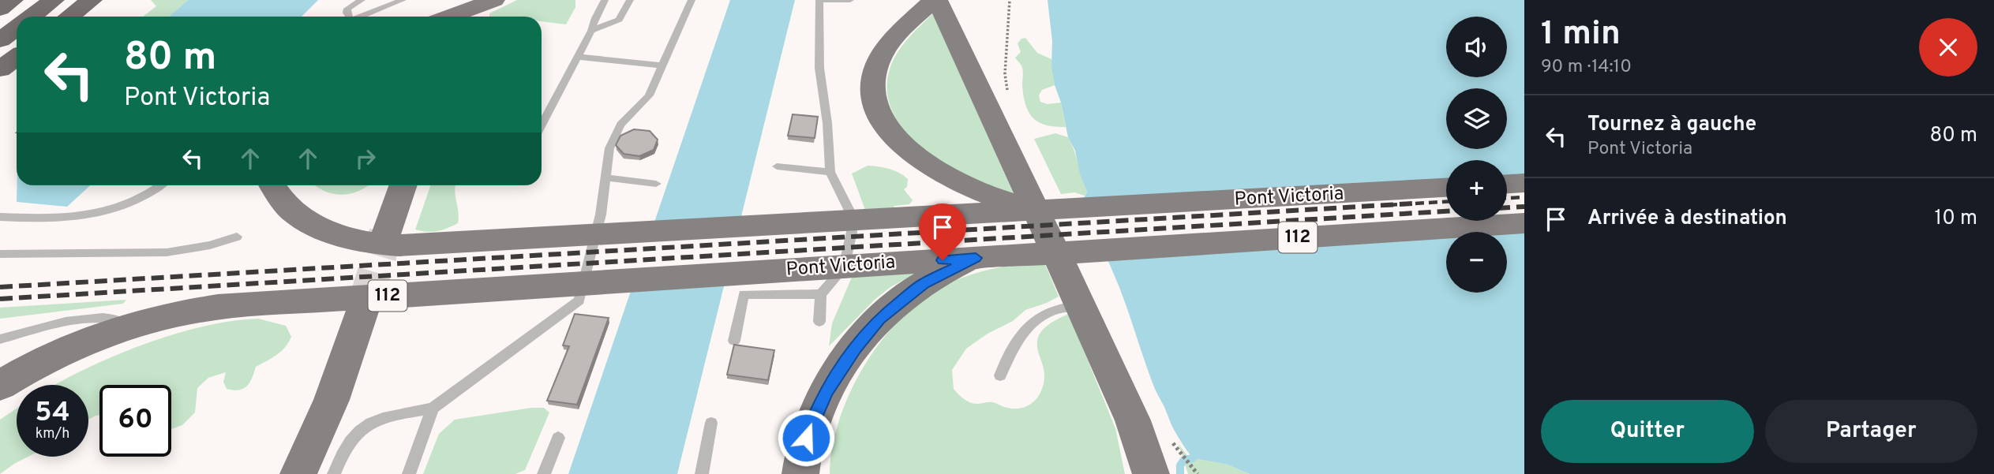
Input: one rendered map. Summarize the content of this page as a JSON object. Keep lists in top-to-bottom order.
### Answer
{
  "streets": {
    "main road": ["Pont Victoria", "112"]
  },
  "crossings": [
    ["Pont Victoria", "112"]
  ],
  "page": {
    "heading": ["1 min", "90 m · 14:10"],
    "map_buttons": ["+", "−"],
    "turn": ["80 m", "Pont Victoria"],
    "list": [
      {
        "name": "Tournez à gauche",
        "note": "Pont Victoria",
        "value": "80 m"
      },
      {
        "name": "Arrivée à destination",
        "value": "10 m"
      }
    ],
    "speed": "54 km/h",
    "limit": "60",
    "buttons": ["Quitter", "Partager"]
  }
}
